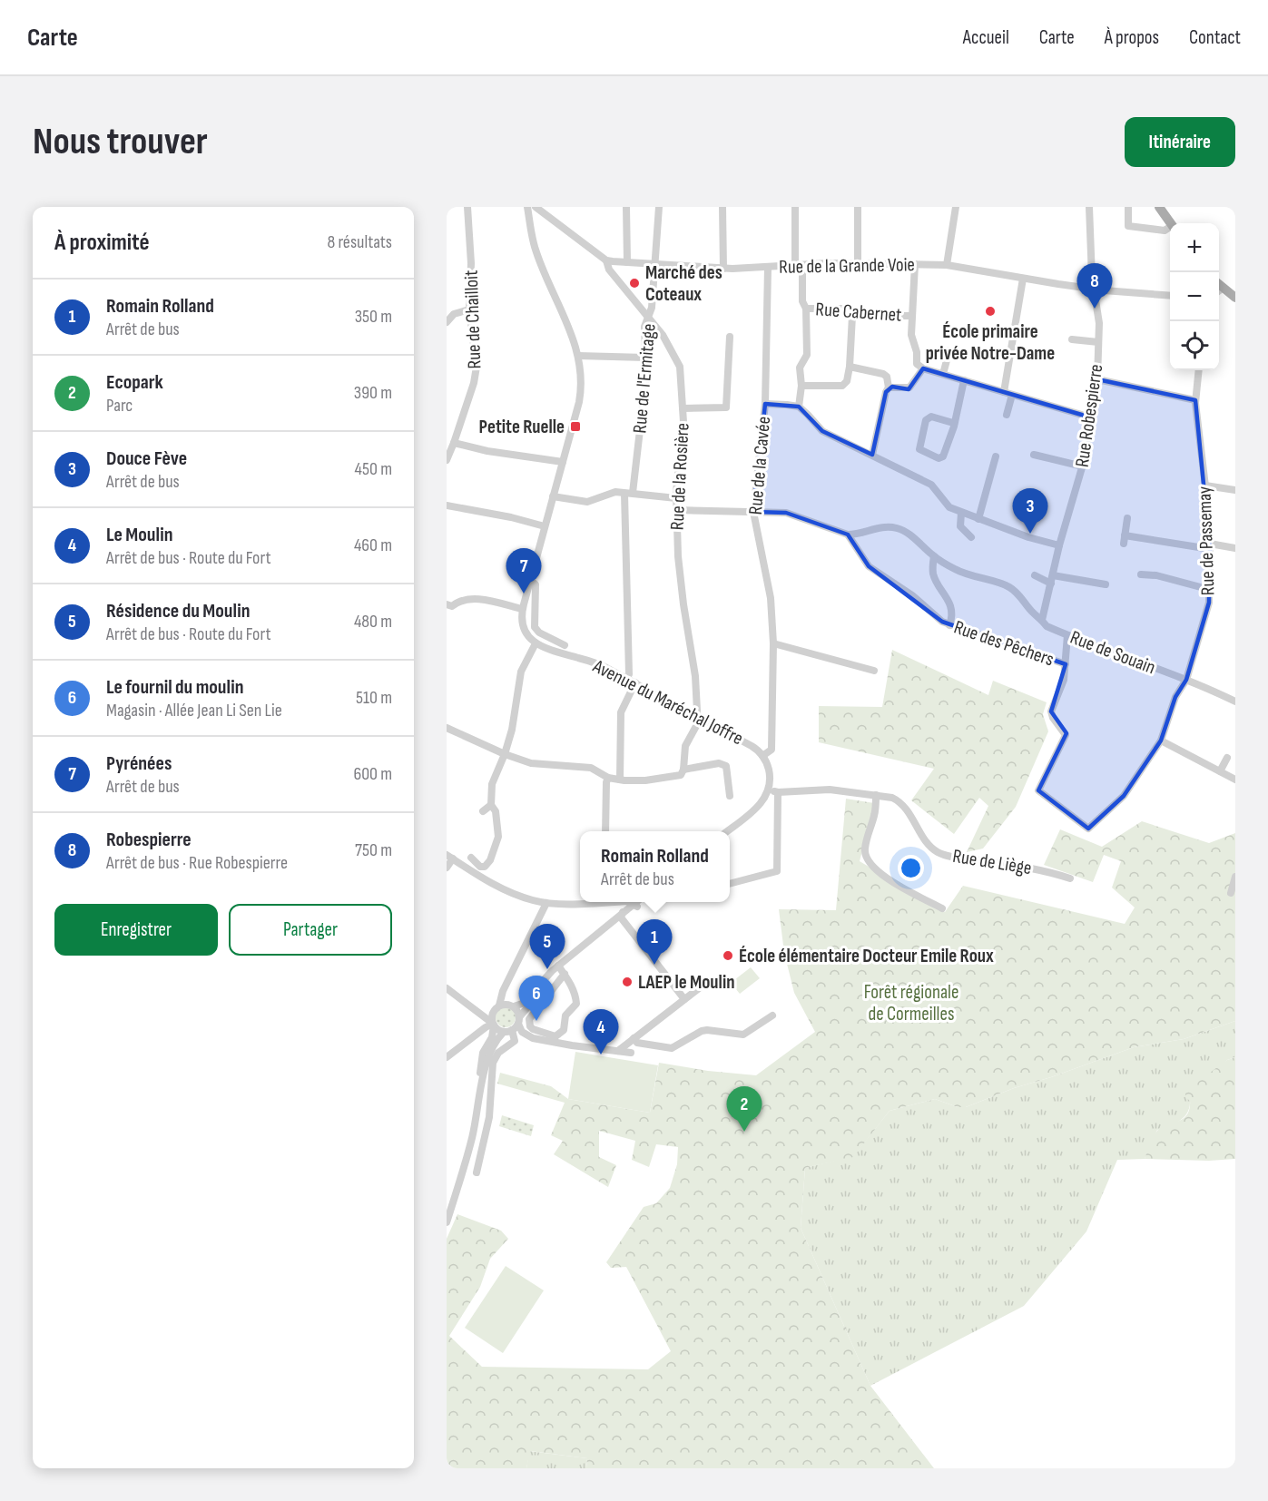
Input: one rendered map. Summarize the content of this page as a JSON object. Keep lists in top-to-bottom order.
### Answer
{
  "streets": {
    "street": [
      "Rue de la Grande Voie",
      "Rue Cabernet",
      "Rue de Chailloit",
      "Rue de l'Ermitage",
      "Rue Robespierre",
      "Rue de la Cavée",
      "Rue de la Rosière",
      "Rue de Passemay",
      "Rue des Pêchers",
      "Rue de Souain",
      "Avenue du Maréchal Joffre",
      "Rue de Liège"
    ]
  },
  "crossings": [
    ["Rue de la Grande Voie", "Rue de l'Ermitage"],
    ["Rue de la Grande Voie", "Rue Robespierre"],
    ["Rue de la Grande Voie", "Rue de la Cavée"],
    ["Rue de la Grande Voie", "Rue de la Rosière"],
    ["Rue de l'Ermitage", "Rue de la Rosière"],
    ["Rue de l'Ermitage", "Avenue du Maréchal Joffre"],
    ["Rue Robespierre", "Rue de Souain"],
    ["Rue de la Cavée", "Avenue du Maréchal Joffre"],
    ["Rue de la Rosière", "Avenue du Maréchal Joffre"],
    ["Rue de Passemay", "Rue des Pêchers"],
    ["Rue de Passemay", "Rue de Souain"],
    ["Rue des Pêchers", "Rue de Souain"]
  ],
  "parks": ["Forêt régionale de Cormeilles"],
  "places": {
    "other": [
      "Marché des Coteaux",
      "École primaire privée Notre-Dame",
      "École élémentaire Docteur Emile Roux",
      "LAEP le Moulin"
    ],
    "transit": ["Petite Ruelle"]
  },
  "page": {
    "header": "Carte",
    "nav": [
      "Accueil",
      "Carte",
      "À propos",
      "Contact"
    ],
    "buttons": [
      "Itinéraire",
      ["Enregistrer", "Partager"]
    ],
    "title": "Nous trouver",
    "heading": ["À proximité", "8 résultats"],
    "map_buttons": ["+", "−"],
    "pins": [
      "8",
      "3",
      "7",
      "1",
      "5",
      "6",
      "4",
      "2"
    ],
    "list": [
      {
        "mark": "1",
        "name": "Romain Rolland",
        "note": "Arrêt de bus",
        "value": "350 m"
      },
      {
        "mark": "2",
        "name": "Ecopark",
        "note": "Parc",
        "value": "390 m"
      },
      {
        "mark": "3",
        "name": "Douce Fève",
        "note": "Arrêt de bus",
        "value": "450 m"
      },
      {
        "mark": "4",
        "name": "Le Moulin",
        "note": "Arrêt de bus · Route du Fort",
        "value": "460 m"
      },
      {
        "mark": "5",
        "name": "Résidence du Moulin",
        "note": "Arrêt de bus · Route du Fort",
        "value": "480 m"
      },
      {
        "mark": "6",
        "name": "Le fournil du moulin",
        "note": "Magasin · Allée Jean Li Sen Lie",
        "value": "510 m"
      },
      {
        "mark": "7",
        "name": "Pyrénées",
        "note": "Arrêt de bus",
        "value": "600 m"
      },
      {
        "mark": "8",
        "name": "Robespierre",
        "note": "Arrêt de bus · Rue Robespierre",
        "value": "750 m"
      }
    ],
    "popup": ["Romain Rolland", "Arrêt de bus"]
  }
}
